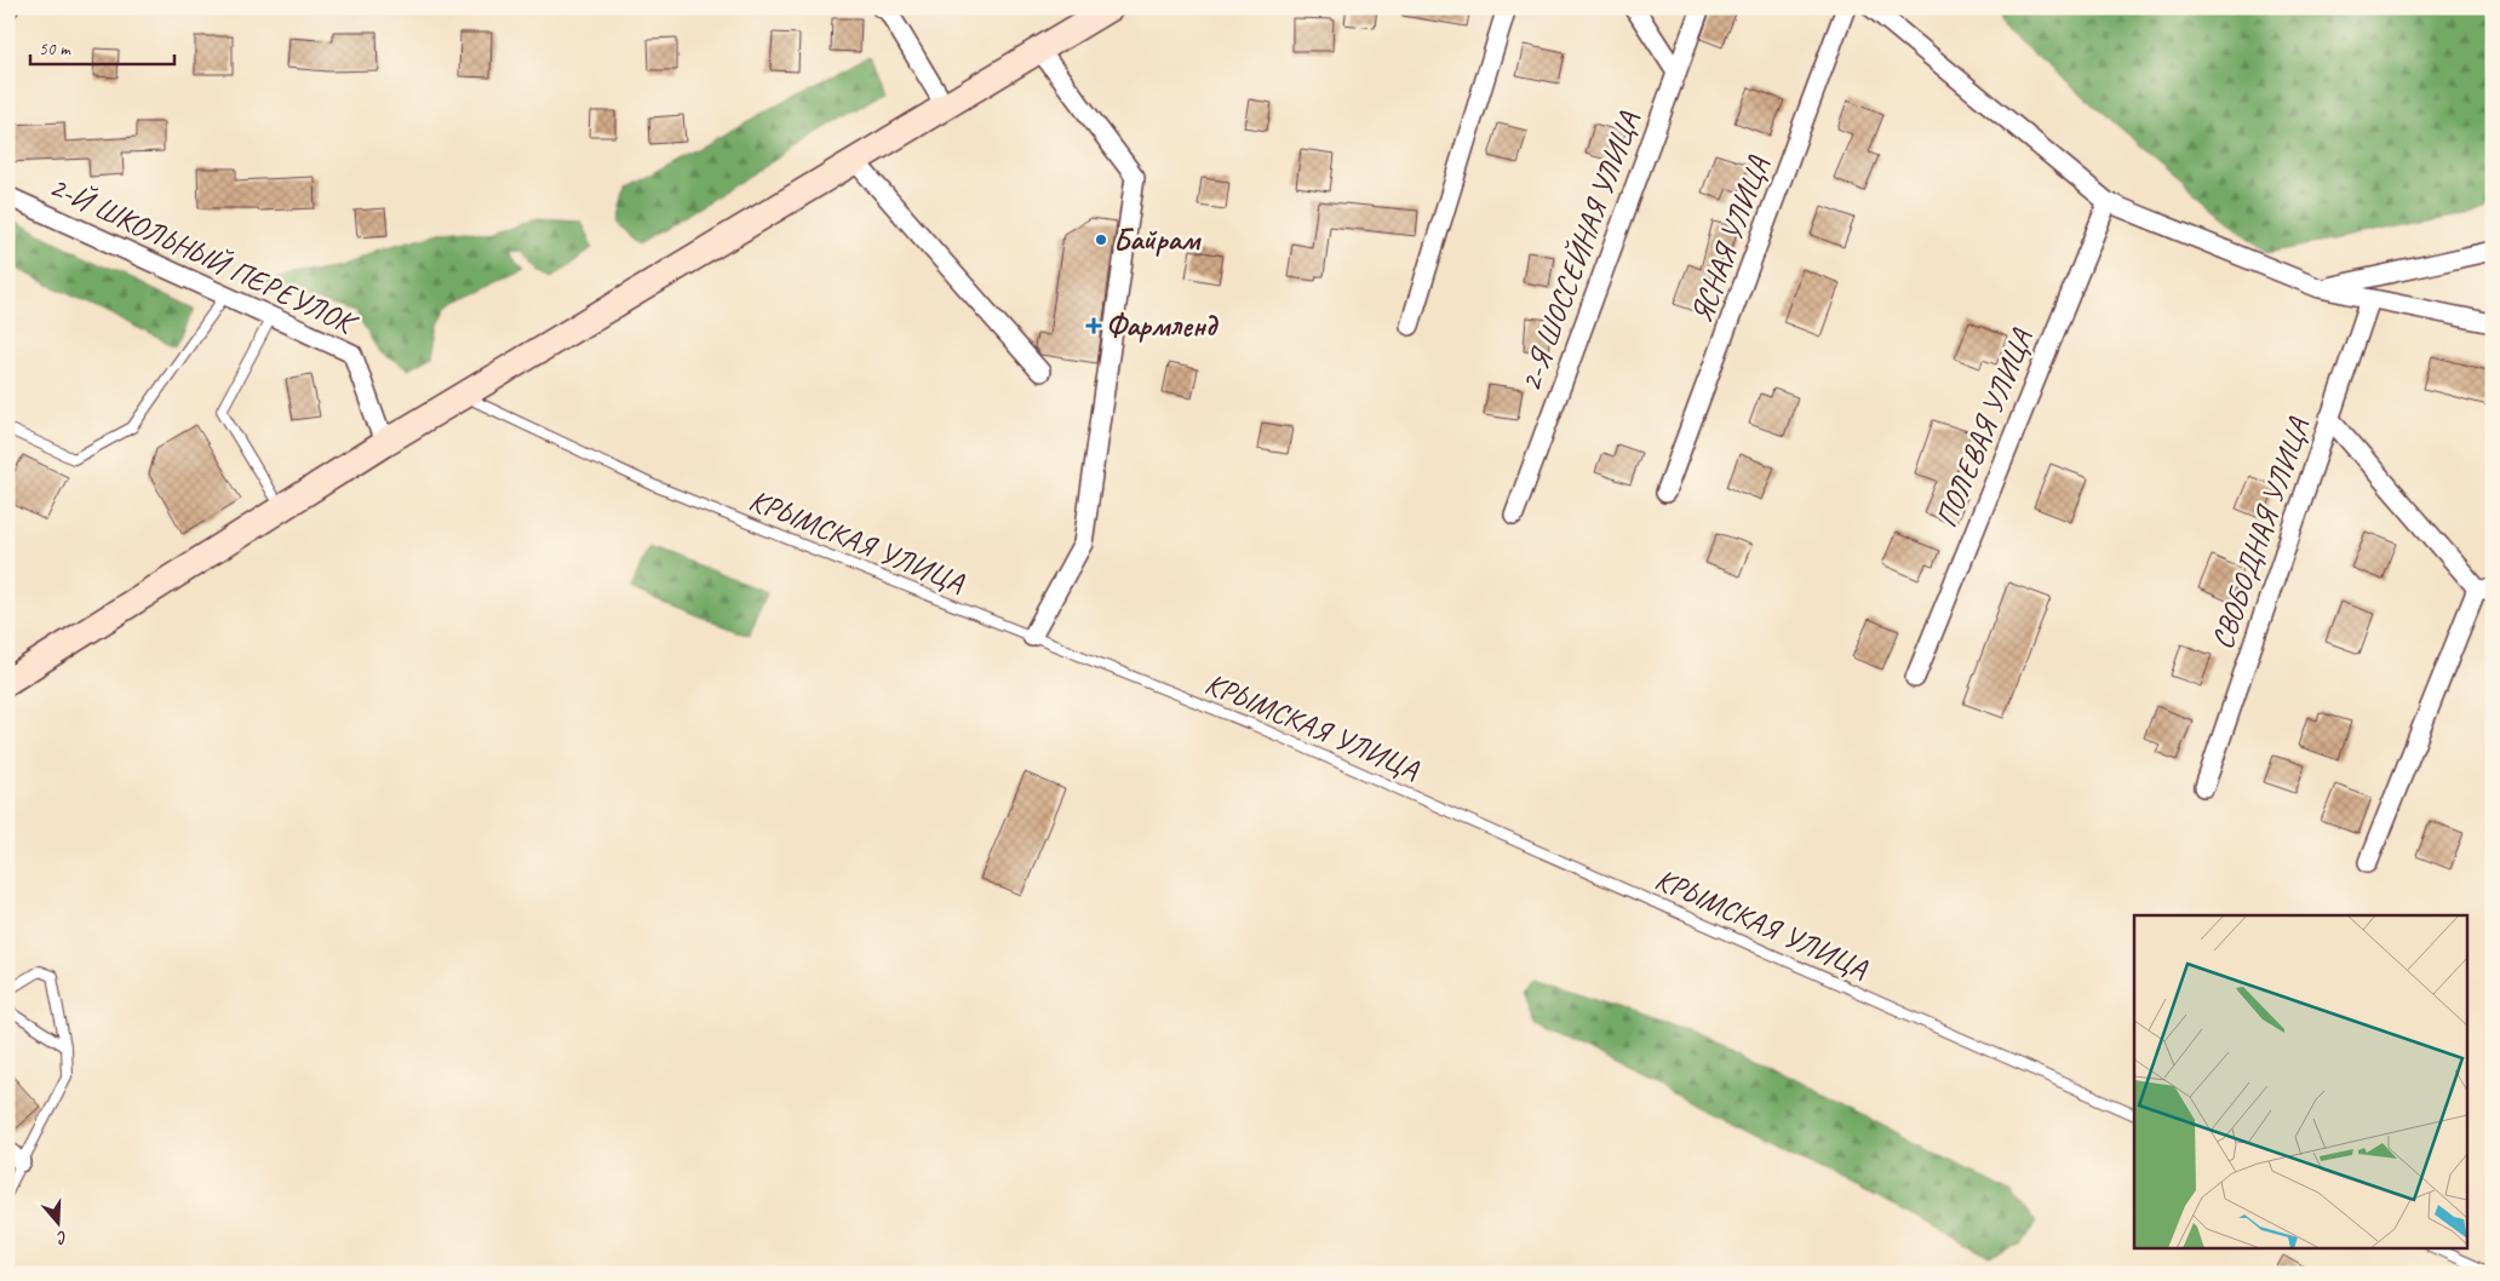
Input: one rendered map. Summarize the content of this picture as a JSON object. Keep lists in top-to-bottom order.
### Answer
{
  "streets": {
    "street": [
      "ЯСНАЯ УЛИЦА",
      "2-Я ШОССЕЙНАЯ УЛИЦА",
      "2-Й ШКОЛЬНЫЙ ПЕРЕУЛОК",
      "ПОЛЕВАЯ УЛИЦА",
      "СВОБОДНАЯ УЛИЦА"
    ],
    "lane": ["КРЫМСКАЯ УЛИЦА"]
  },
  "places": {
    "other": ["Байрам"],
    "health": ["Фармленд"]
  },
  "scale_bar": "50 m",
  "north": "bottom"
}
